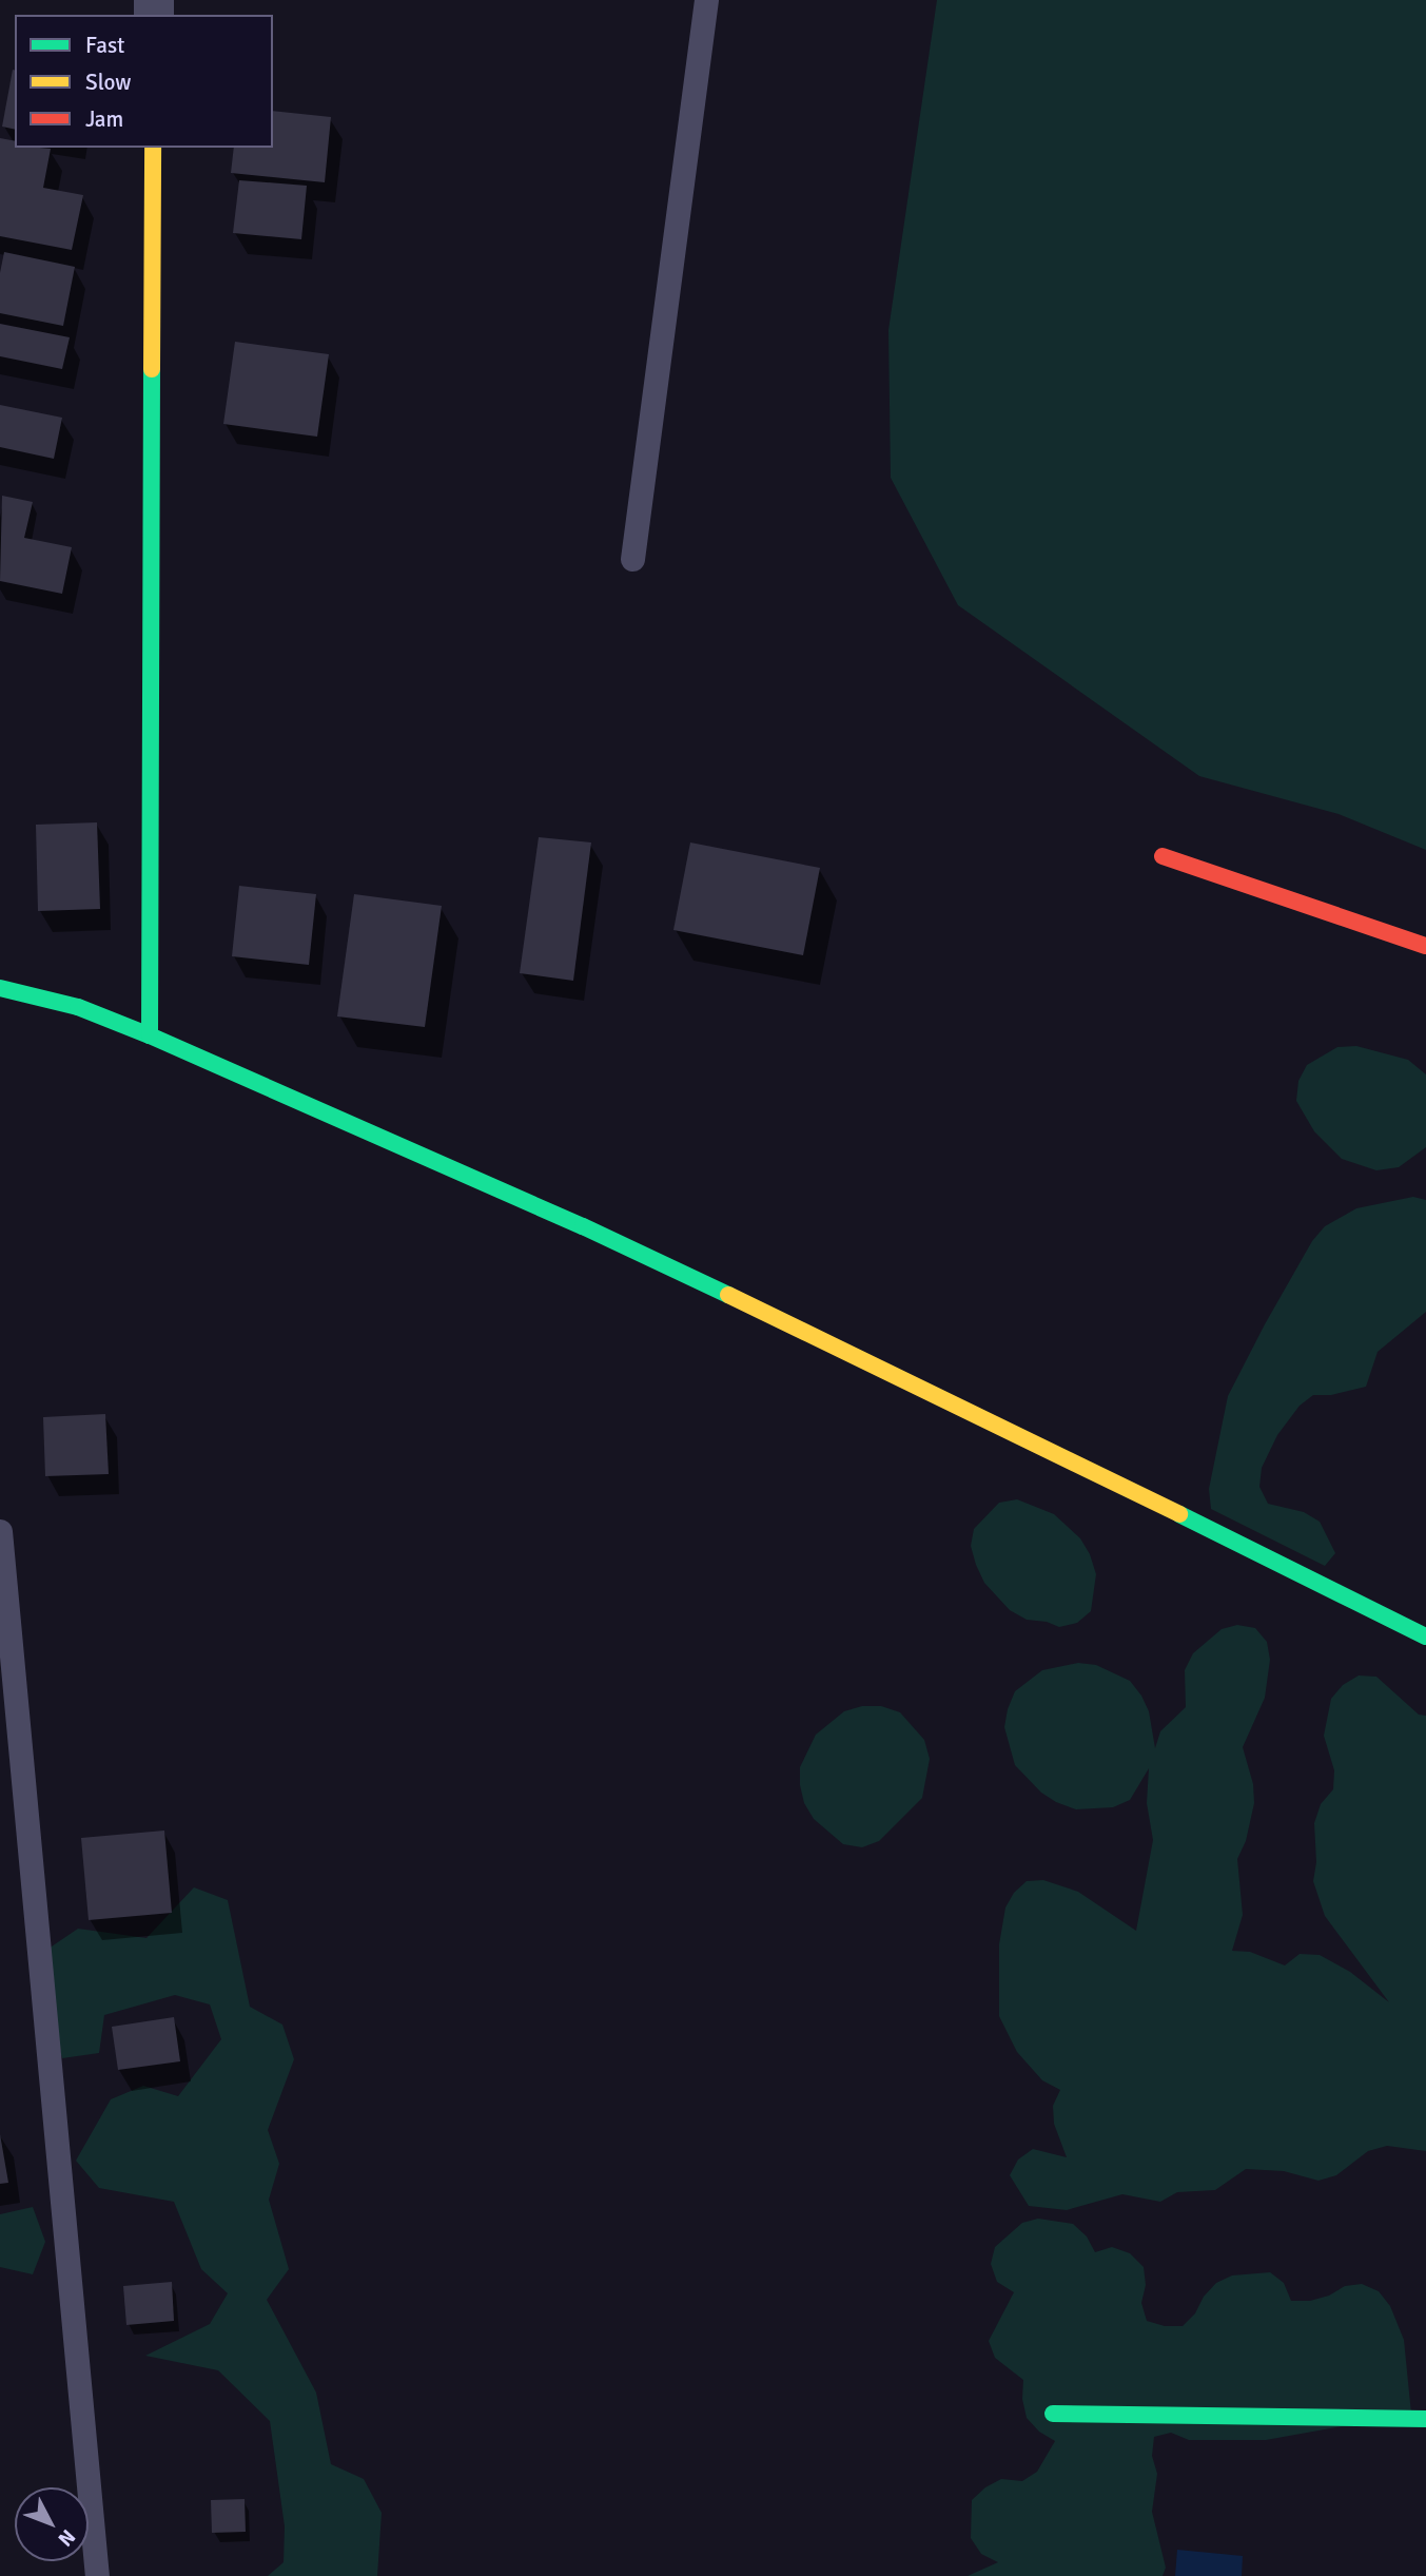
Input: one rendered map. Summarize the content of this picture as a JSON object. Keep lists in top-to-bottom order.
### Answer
{
  "legend": ["Fast", "Slow", "Jam"],
  "north": "bottom right"
}
